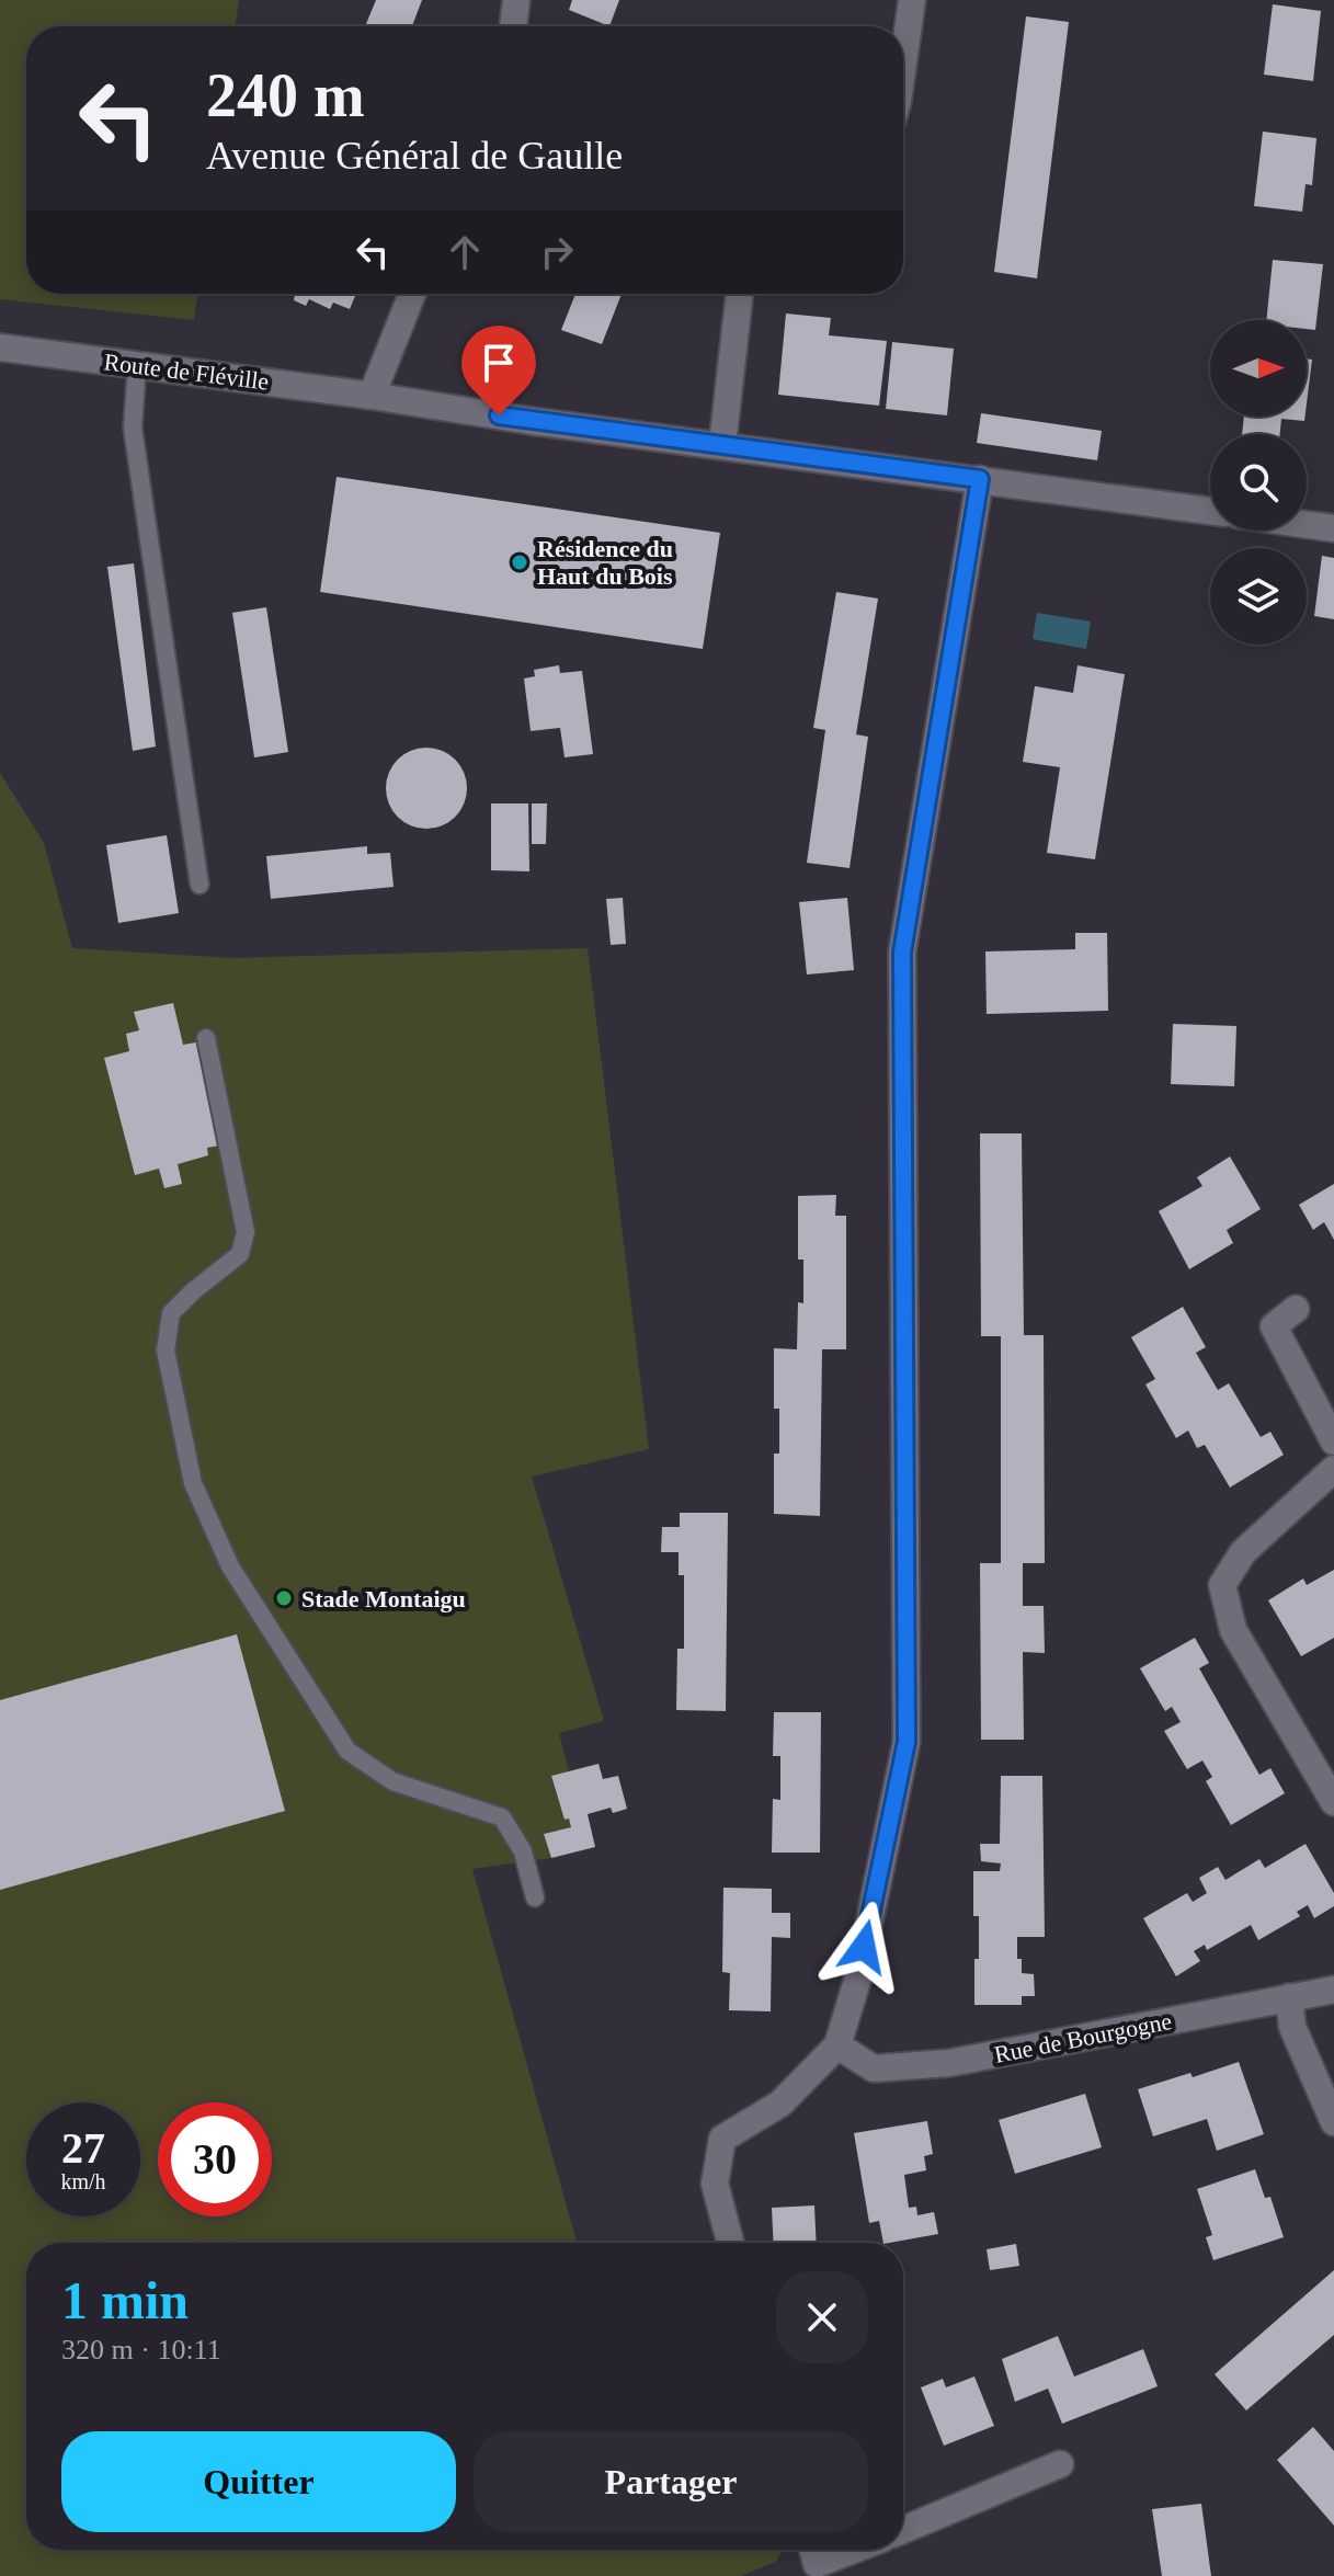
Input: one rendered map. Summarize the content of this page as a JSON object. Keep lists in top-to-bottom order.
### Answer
{
  "streets": {
    "street": ["Route de Fléville", "Rue de Bourgogne"]
  },
  "places": ["Résidence du Haut du Bois", "Stade Montaigu"],
  "north": "right",
  "page": {
    "turn": ["240 m", "Avenue Général de Gaulle"],
    "speed": "27 km/h",
    "limit": "30",
    "heading": ["1 min", "320 m · 10:11"],
    "buttons": ["Quitter", "Partager"]
  }
}
